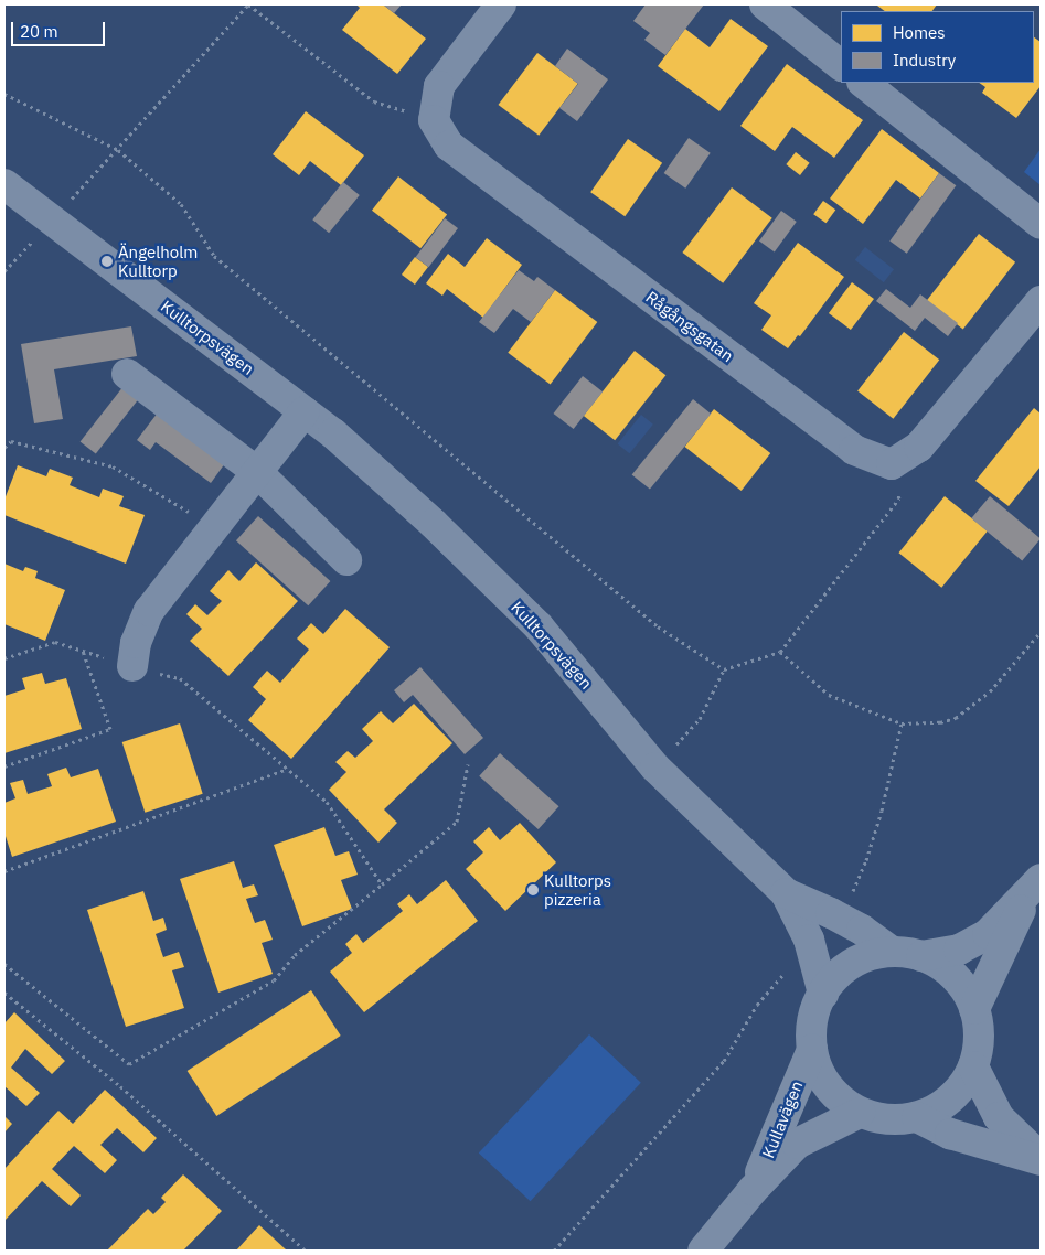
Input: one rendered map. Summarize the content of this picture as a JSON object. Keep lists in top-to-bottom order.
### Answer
{
  "streets": {
    "street": ["Rågångsgatan", "Kulltorpsvägen", "Kullavägen"]
  },
  "crossings": [
    ["Kulltorpsvägen", "Kullavägen"]
  ],
  "places": ["Ängelholm Kulltorp", "Kulltorps pizzeria"],
  "legend": ["Homes", "Industry"],
  "scale_bar": "20 m"
}
